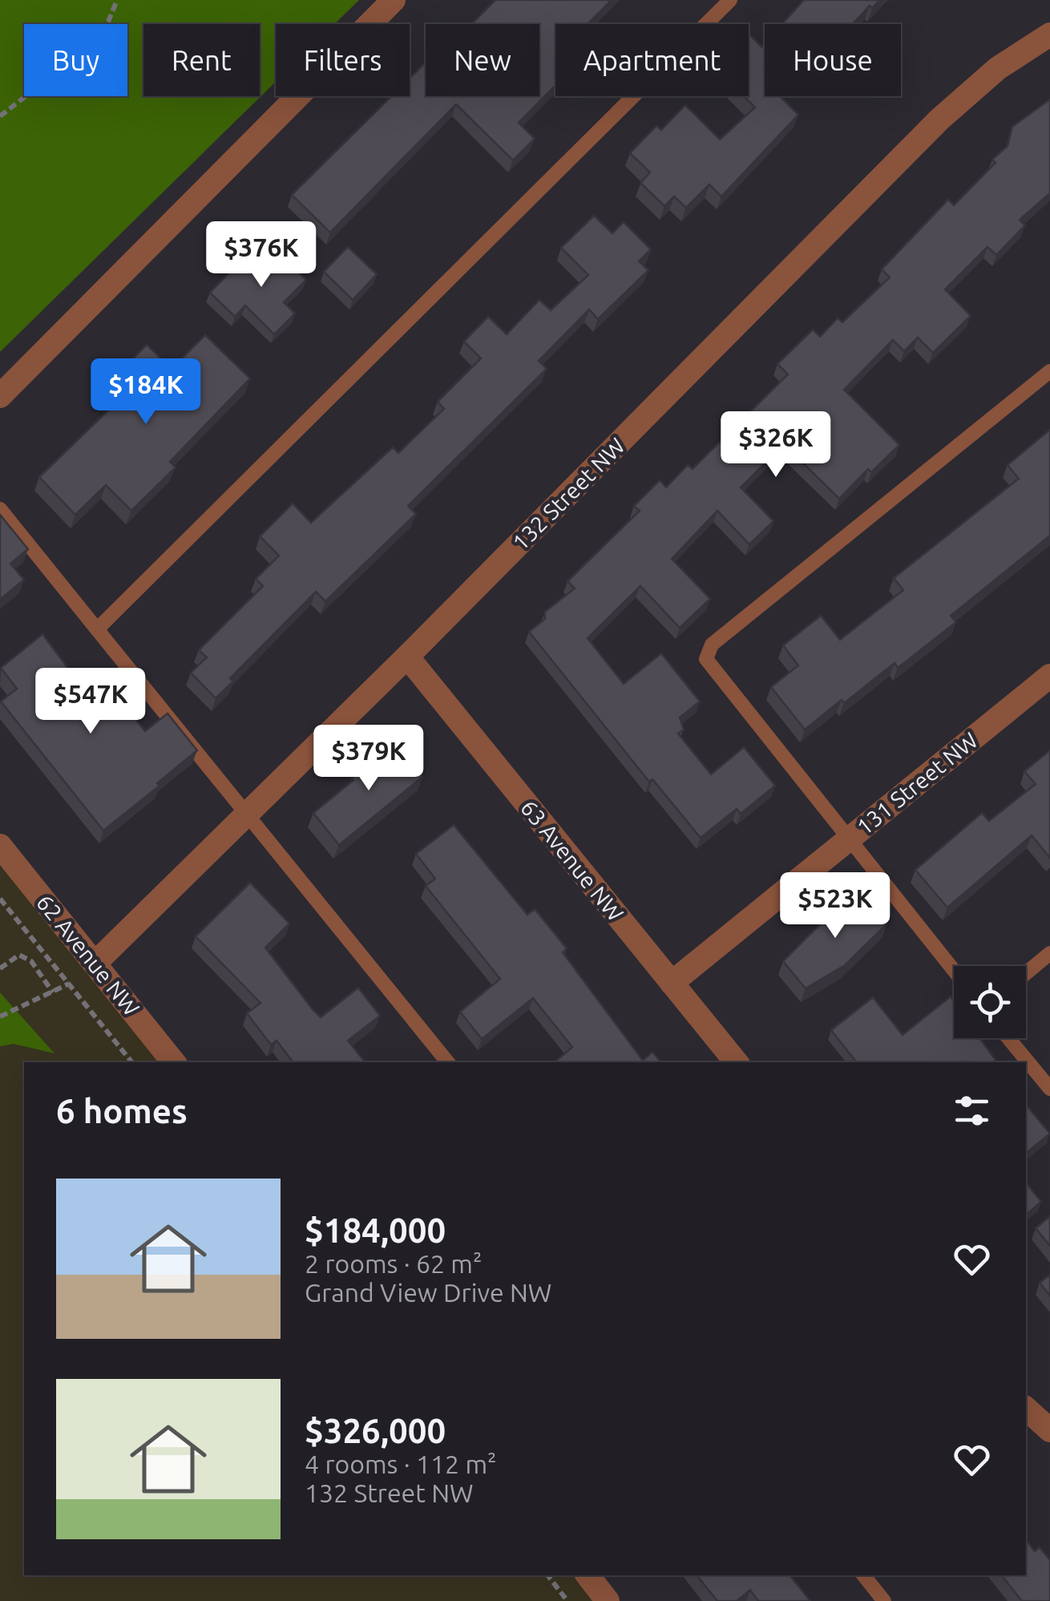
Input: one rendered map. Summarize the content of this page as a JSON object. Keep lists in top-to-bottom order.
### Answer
{
  "streets": {
    "street": [
      "132 Street NW",
      "131 Street NW",
      "63 Avenue NW",
      "62 Avenue NW"
    ]
  },
  "crossings": [
    ["132 Street NW", "63 Avenue NW"],
    ["132 Street NW", "62 Avenue NW"],
    ["131 Street NW", "63 Avenue NW"]
  ],
  "page": {
    "chip": [
      "Buy",
      "Rent",
      "Filters",
      "New",
      "Apartment",
      "House"
    ],
    "price": [
      "$376K",
      "$184K",
      "$326K",
      "$547K",
      "$379K",
      "$523K"
    ],
    "heading": "6 homes",
    "list": [
      {
        "name": "$184,000",
        "note": "2 rooms · 62 m² · Grand View Drive NW"
      },
      {
        "name": "$326,000",
        "note": "4 rooms · 112 m² · 132 Street NW"
      }
    ]
  }
}
